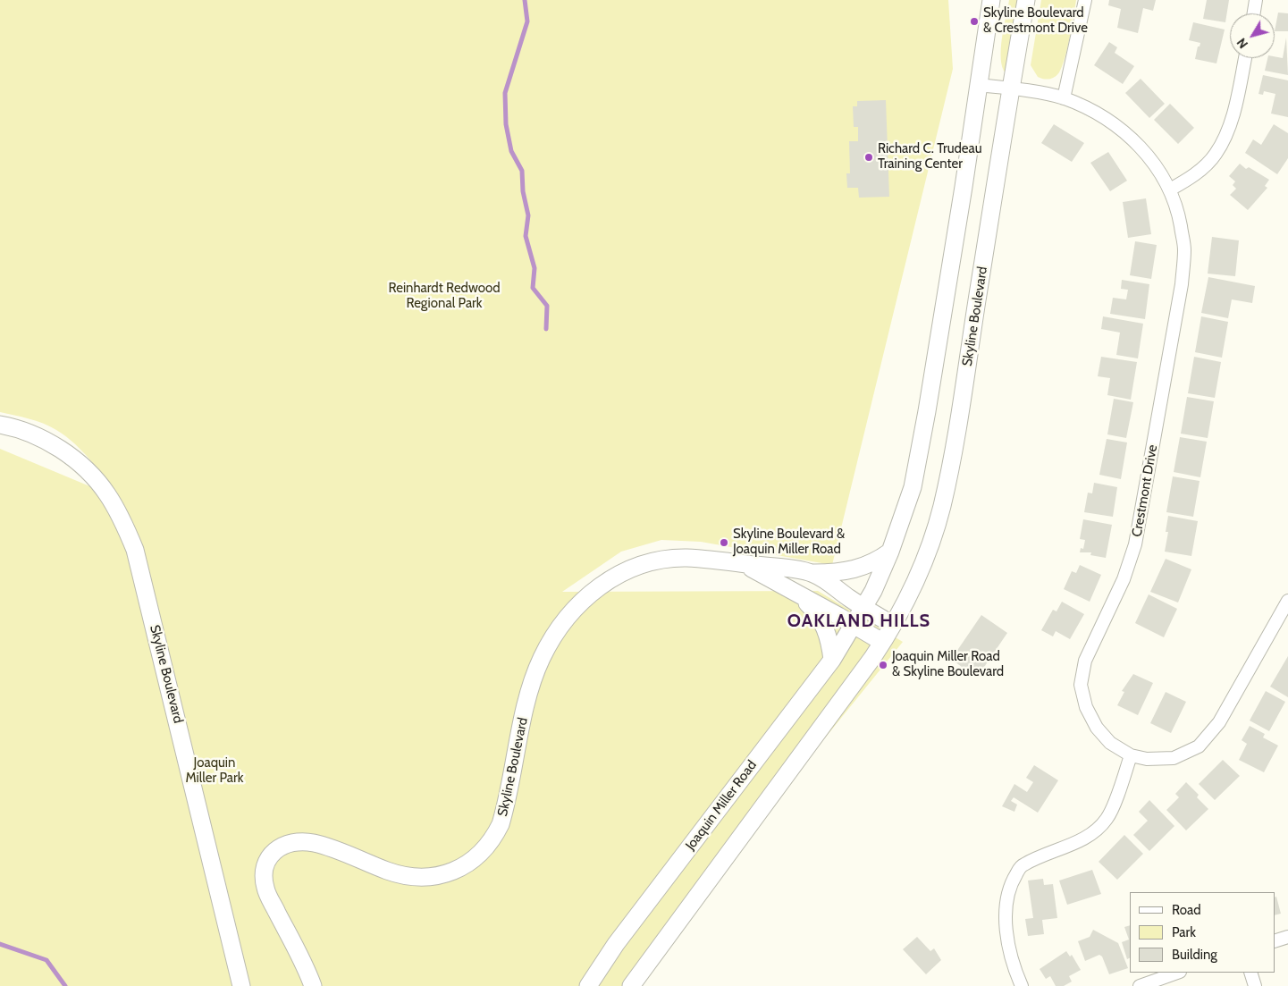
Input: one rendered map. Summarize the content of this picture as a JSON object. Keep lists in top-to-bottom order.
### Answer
{
  "streets": {
    "main road": ["Skyline Boulevard", "Joaquin Miller Road"],
    "street": ["Crestmont Drive"]
  },
  "crossings": [
    ["Skyline Boulevard", "Crestmont Drive"],
    ["Skyline Boulevard", "Joaquin Miller Road"]
  ],
  "districts": ["OAKLAND HILLS"],
  "parks": ["Reinhardt Redwood Regional Park", "Joaquin Miller Park"],
  "places": [
    "Skyline Boulevard & Crestmont Drive",
    "Richard C. Trudeau Training Center",
    "Skyline Boulevard & Joaquin Miller Road",
    "Joaquin Miller Road & Skyline Boulevard"
  ],
  "legend": ["Road", "Park", "Building"],
  "north": "bottom left"
}
